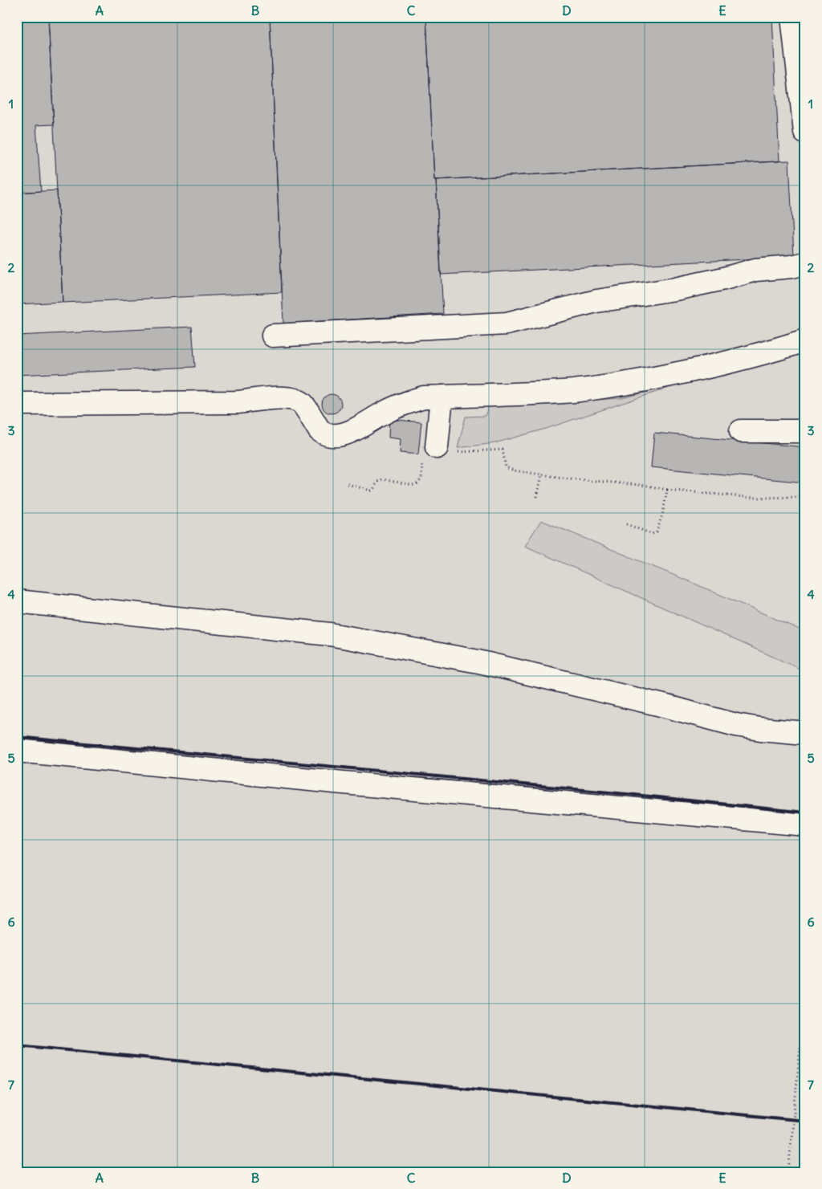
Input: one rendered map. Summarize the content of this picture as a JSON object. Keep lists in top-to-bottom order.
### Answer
{
  "grid": {
    "columns": [
      "A",
      "B",
      "C",
      "D",
      "E"
    ],
    "rows": [
      "1",
      "2",
      "3",
      "4",
      "5",
      "6",
      "7"
    ]
  }
}
